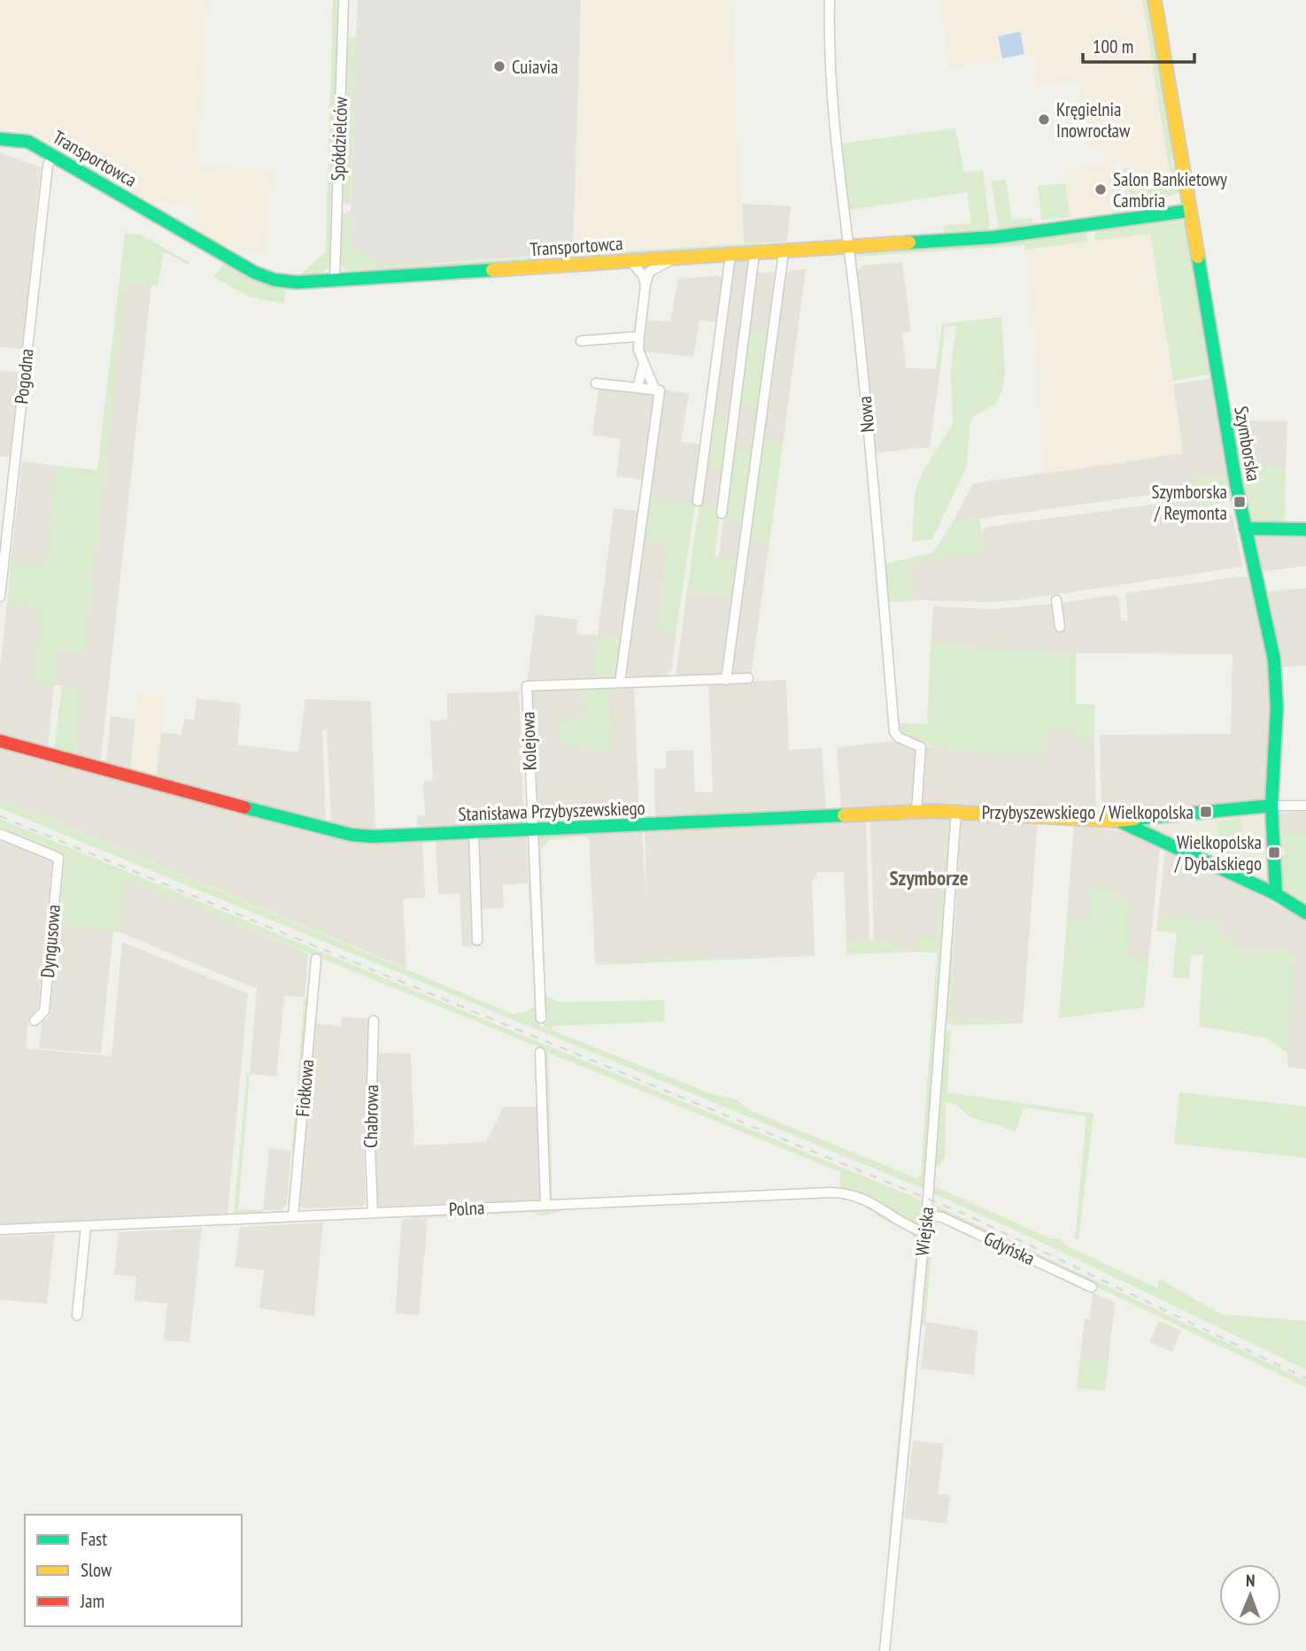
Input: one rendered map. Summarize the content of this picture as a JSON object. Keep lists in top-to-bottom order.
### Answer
{
  "streets": {
    "street": [
      "Spółdzielców",
      "Transportowca",
      "Pogodna",
      "Nowa",
      "Szymborska",
      "Kolejowa",
      "Stanisława Przybyszewskiego",
      "Dyngusowa",
      "Fiołkowa",
      "Chabrowa",
      "Polna",
      "Wiejska",
      "Gdyńska"
    ]
  },
  "crossings": [
    ["Spółdzielców", "Transportowca"],
    ["Transportowca", "Pogodna"],
    ["Transportowca", "Nowa"],
    ["Transportowca", "Szymborska"],
    ["Nowa", "Stanisława Przybyszewskiego"],
    ["Szymborska", "Stanisława Przybyszewskiego"],
    ["Kolejowa", "Stanisława Przybyszewskiego"],
    ["Stanisława Przybyszewskiego", "Wiejska"],
    ["Fiołkowa", "Polna"],
    ["Chabrowa", "Polna"],
    ["Polna", "Wiejska"],
    ["Wiejska", "Gdyńska"]
  ],
  "districts": ["Szymborze"],
  "places": {
    "other": ["Cuiavia", "Kręgielnia Inowrocław", "Salon Bankietowy Cambria"],
    "transit": ["Szymborska / Reymonta", "Przybyszewskiego / Wielkopolska", "Wielkopolska / Dybalskiego"]
  },
  "legend": ["Fast", "Slow", "Jam"],
  "scale_bar": "100 m",
  "north": "top"
}
